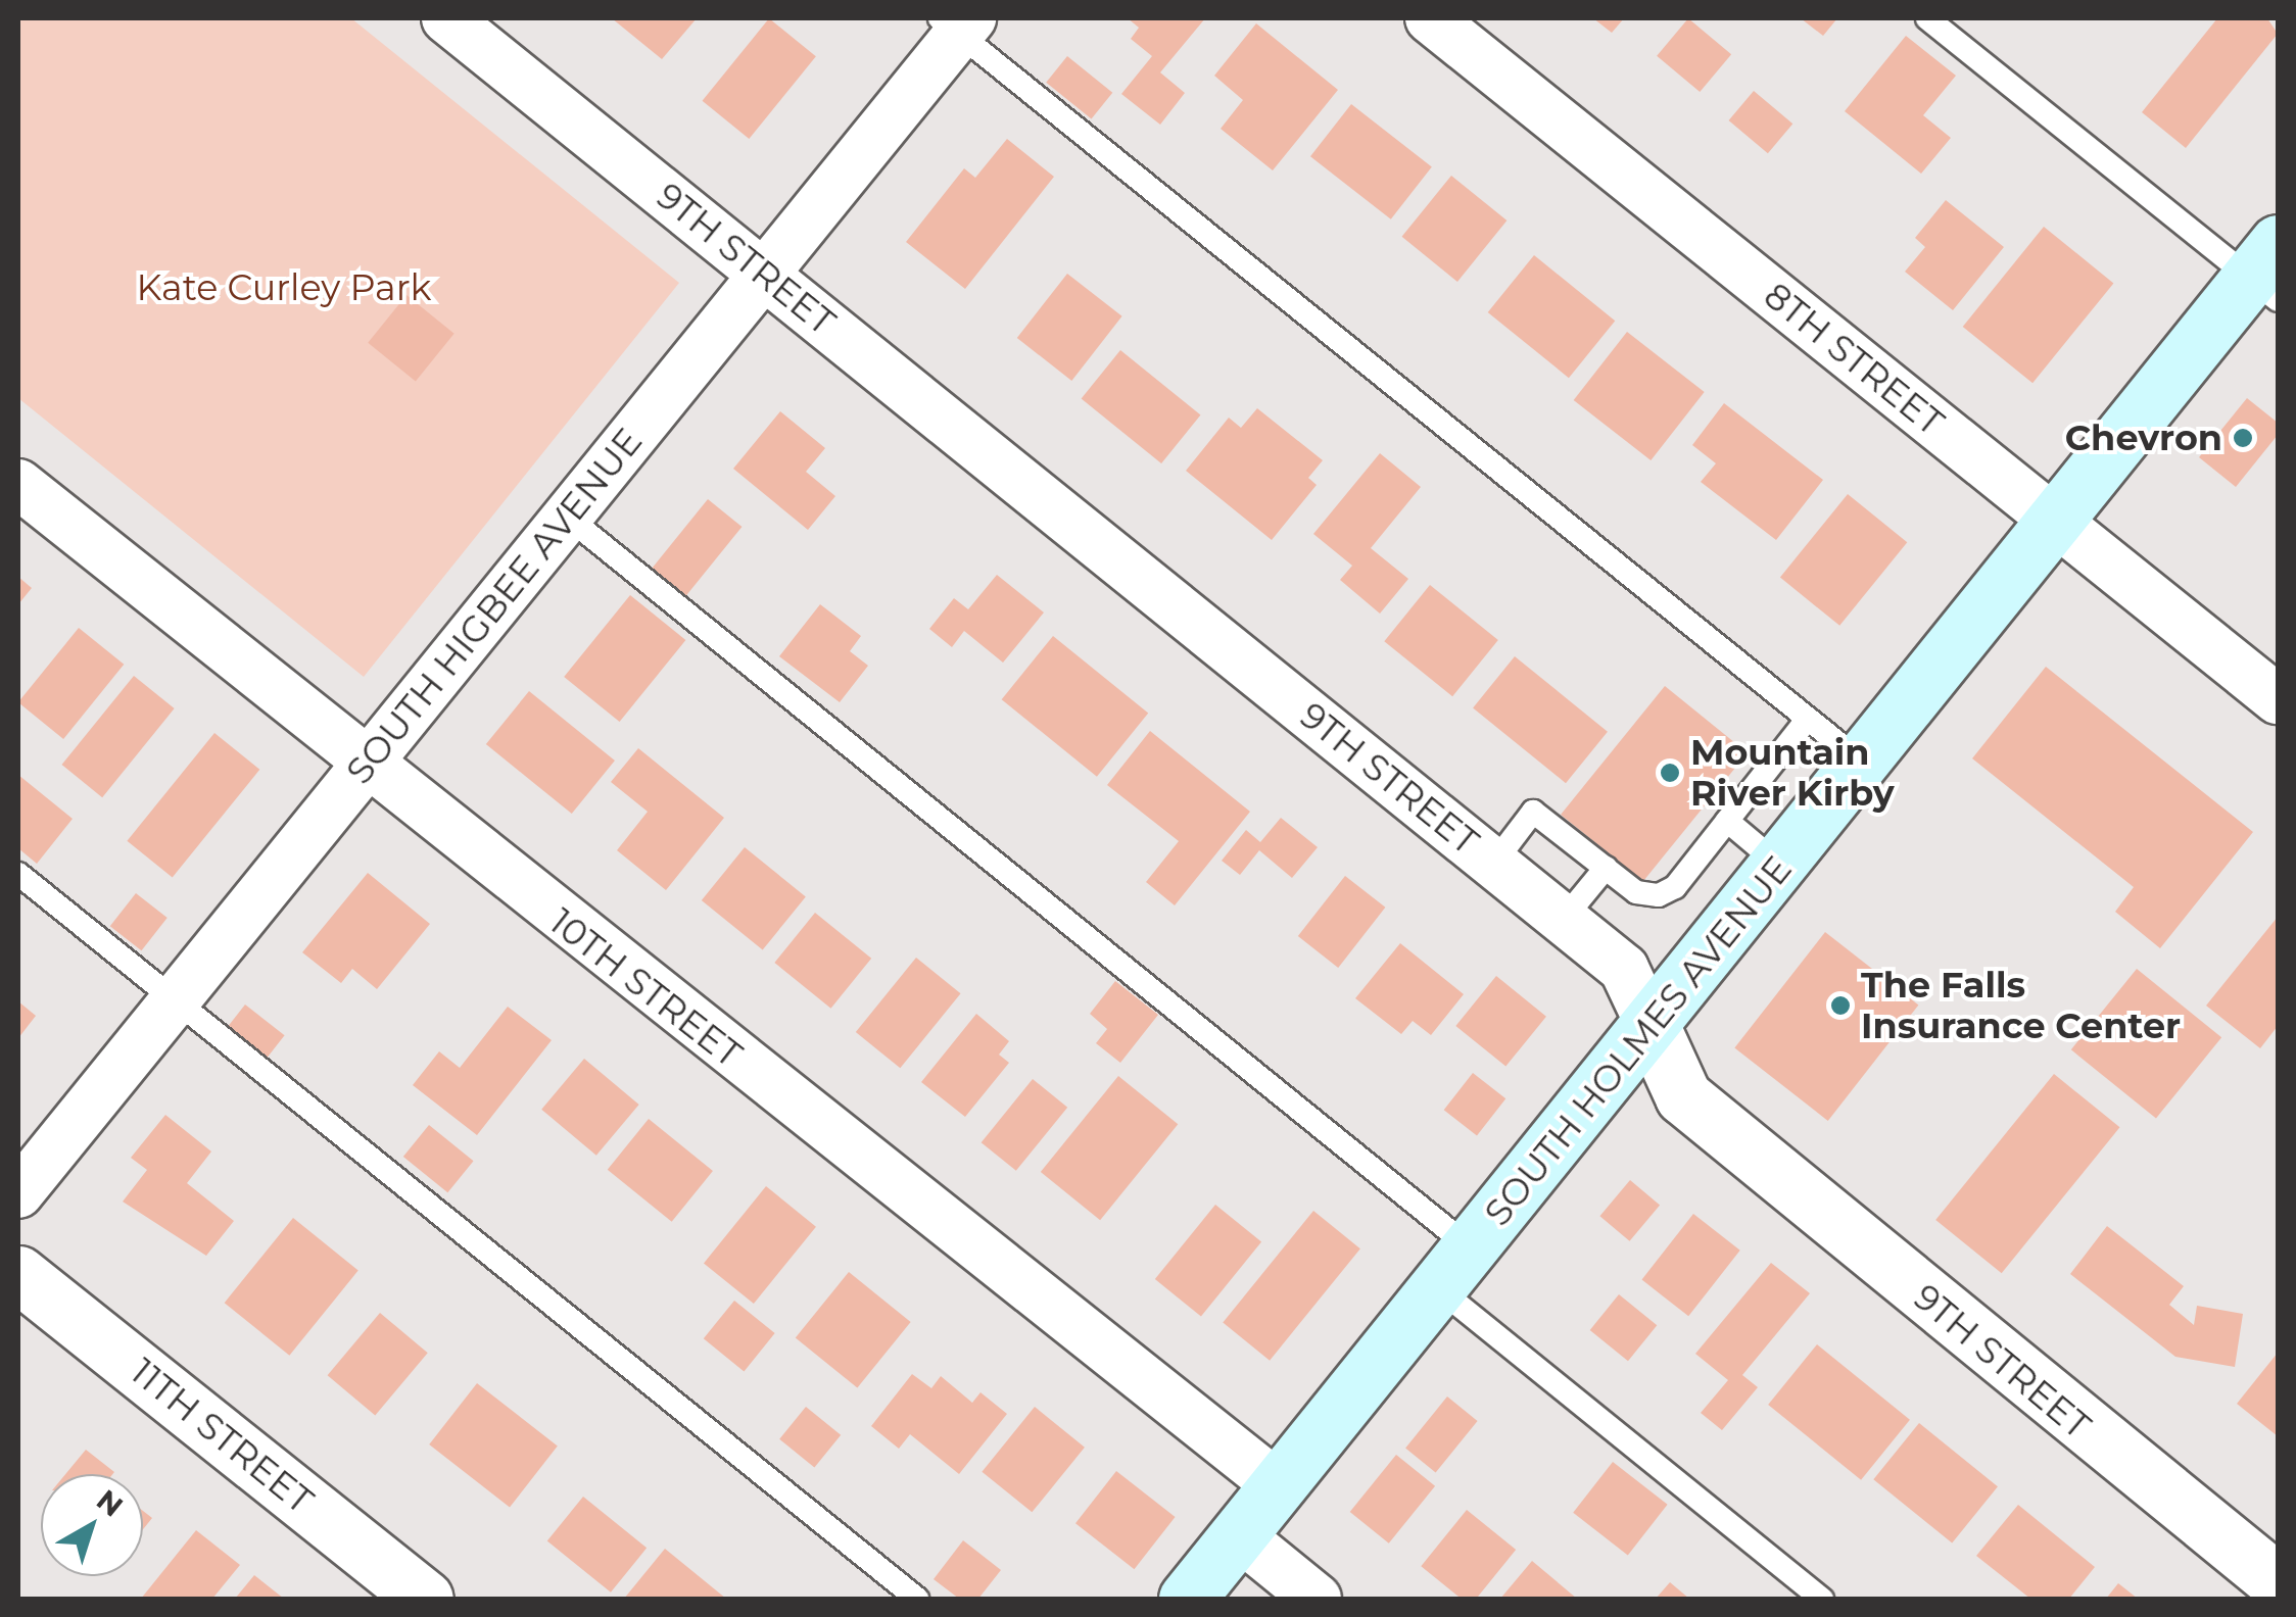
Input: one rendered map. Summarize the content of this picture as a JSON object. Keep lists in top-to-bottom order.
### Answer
{
  "streets": {
    "main road": ["SOUTH HOLMES AVENUE"],
    "street": [
      "9TH STREET",
      "8TH STREET",
      "SOUTH HIGBEE AVENUE",
      "10TH STREET",
      "11TH STREET"
    ]
  },
  "crossings": [
    ["9TH STREET", "SOUTH HIGBEE AVENUE"],
    ["9TH STREET", "SOUTH HOLMES AVENUE"],
    ["8TH STREET", "SOUTH HOLMES AVENUE"],
    ["SOUTH HIGBEE AVENUE", "10TH STREET"],
    ["10TH STREET", "SOUTH HOLMES AVENUE"]
  ],
  "parks": ["Kate Curley Park"],
  "places": ["Chevron", "Mountain River Kirby", "The Falls Insurance Center"],
  "north": "top right"
}
